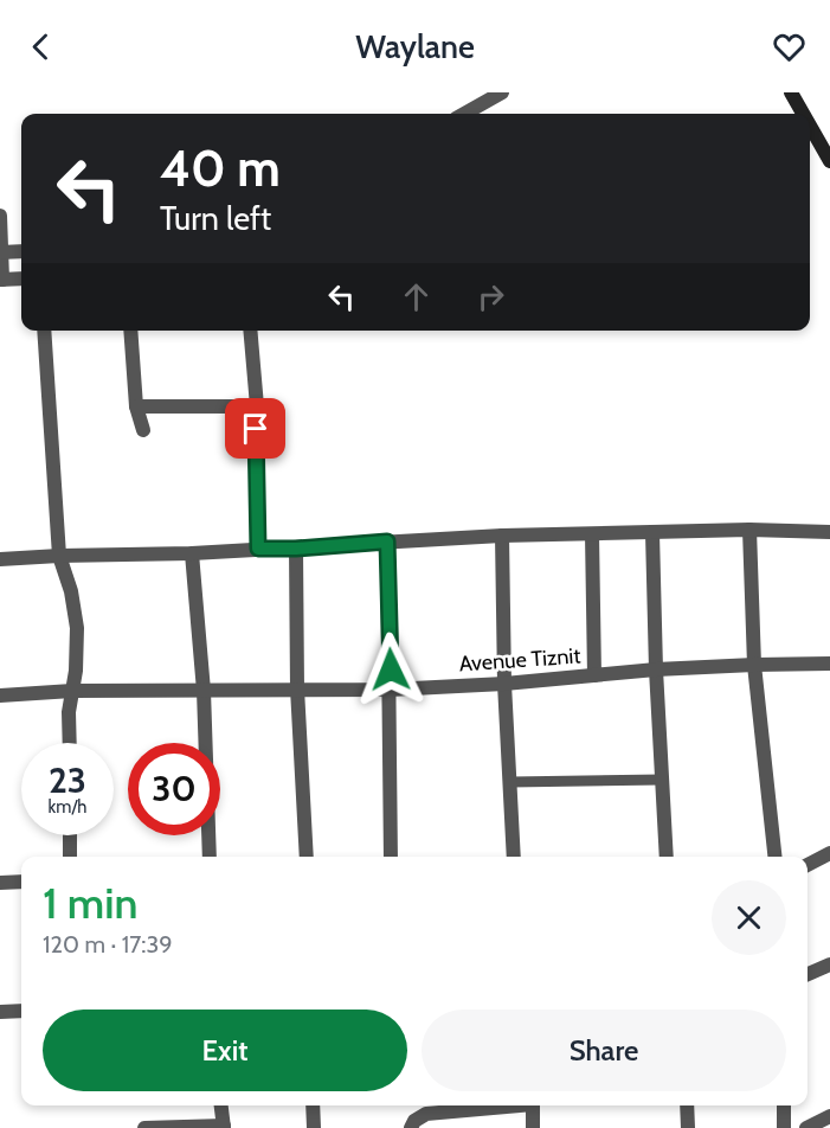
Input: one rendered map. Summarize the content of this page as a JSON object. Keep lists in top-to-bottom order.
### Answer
{
  "streets": {
    "street": ["Avenue Tiznit"]
  },
  "page": {
    "header": "Waylane",
    "turn": ["40 m", "Turn left"],
    "speed": "23 km/h",
    "limit": "30",
    "heading": ["1 min", "120 m · 17:39"],
    "buttons": ["Exit", "Share"]
  }
}
